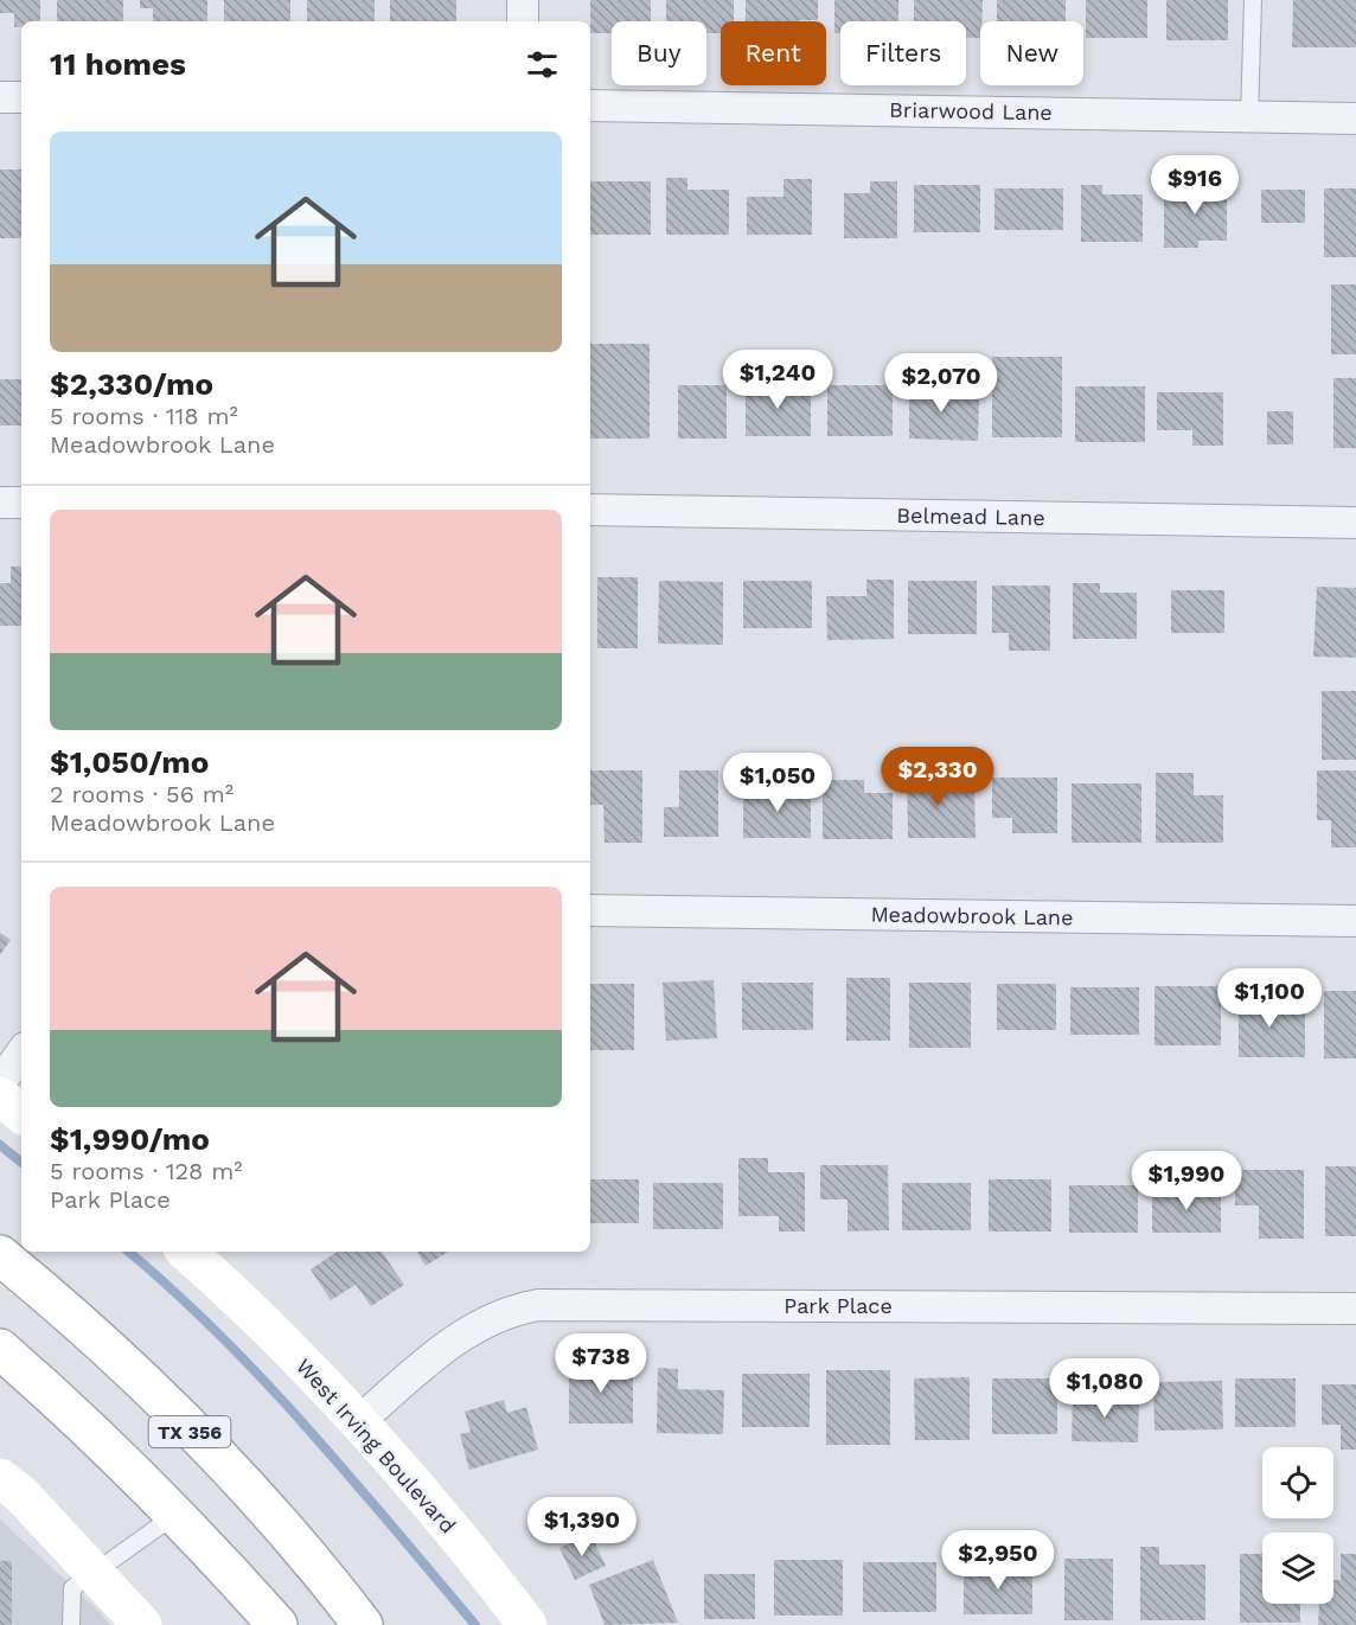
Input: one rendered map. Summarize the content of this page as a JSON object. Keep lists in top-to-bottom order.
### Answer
{
  "streets": {
    "main road": ["TX 356", "West Irving Boulevard"],
    "street": [
      "Briarwood Lane",
      "Belmead Lane",
      "Meadowbrook Lane",
      "Park Place"
    ]
  },
  "crossings": [
    ["Park Place", "West Irving Boulevard"]
  ],
  "page": {
    "chip": [
      "Buy",
      "Rent",
      "Filters",
      "New"
    ],
    "heading": "11 homes",
    "list": [
      {
        "name": "$2,330/mo",
        "note": "5 rooms · 118 m² · Meadowbrook Lane"
      },
      {
        "name": "$1,050/mo",
        "note": "2 rooms · 56 m² · Meadowbrook Lane"
      },
      {
        "name": "$1,990/mo",
        "note": "5 rooms · 128 m² · Park Place"
      }
    ],
    "price": [
      "$916",
      "$1,240",
      "$2,070",
      "$2,330",
      "$1,050",
      "$1,100",
      "$1,990",
      "$738",
      "$1,080",
      "$1,390",
      "$2,950"
    ]
  }
}
